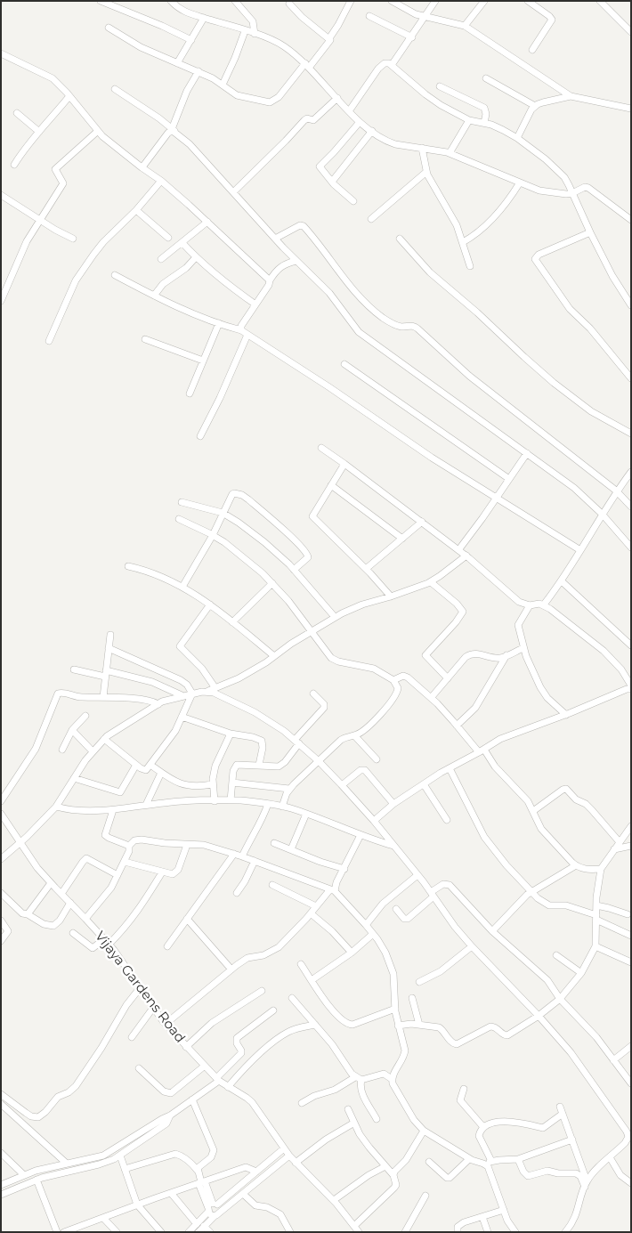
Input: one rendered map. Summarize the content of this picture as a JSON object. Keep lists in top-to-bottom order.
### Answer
{
  "streets": {
    "street": ["Vijaya Gardens Road"]
  }
}
